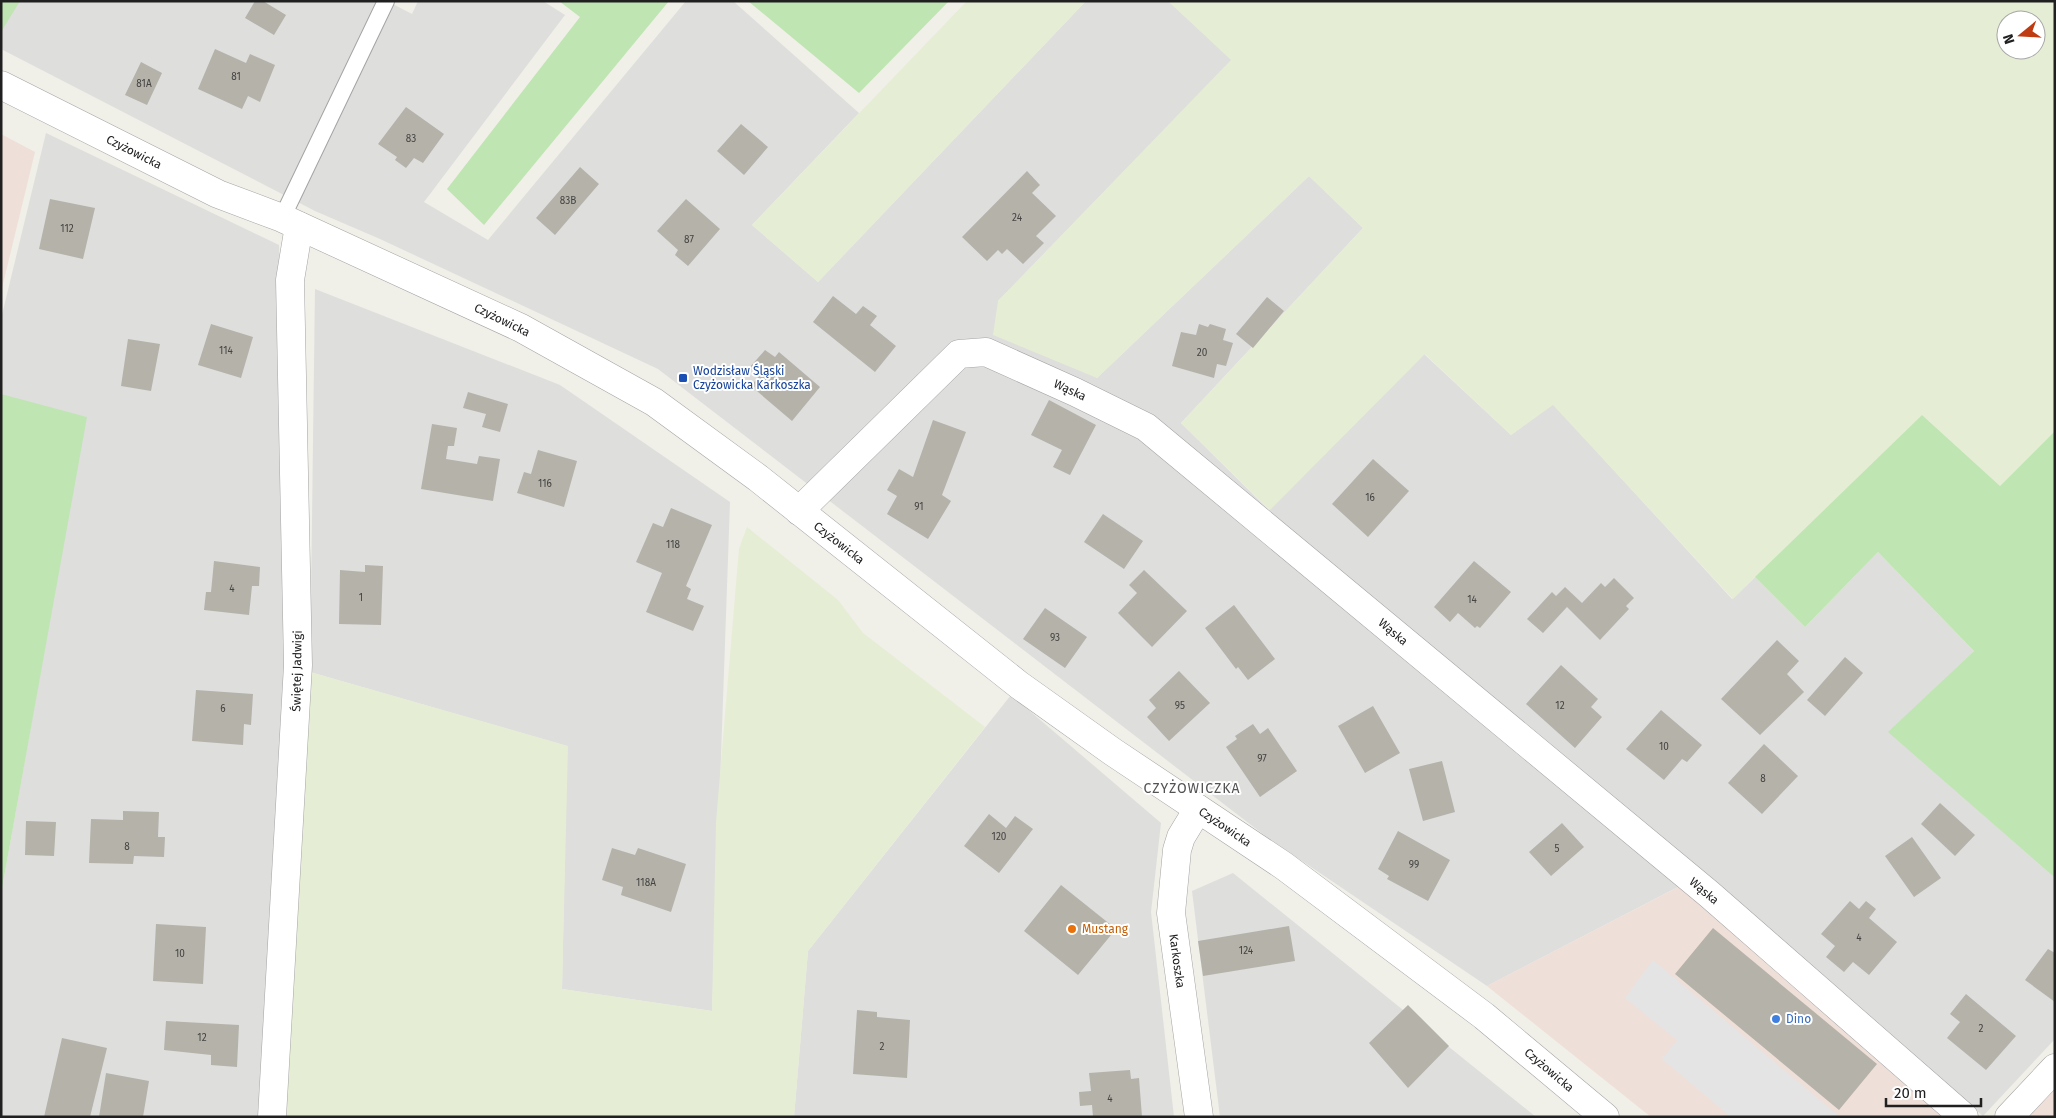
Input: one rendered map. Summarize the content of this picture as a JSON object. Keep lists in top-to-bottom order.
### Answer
{
  "streets": {
    "street": [
      "Czyżowicka",
      "Wąska",
      "Świętej Jadwigi",
      "Karkoszka"
    ]
  },
  "crossings": [
    ["Czyżowicka", "Wąska"],
    ["Czyżowicka", "Świętej Jadwigi"],
    ["Czyżowicka", "Karkoszka"]
  ],
  "districts": ["CZYŻOWICZKA"],
  "places": {
    "transit": ["Wodzisław Śląski Czyżowicka Karkoszka"],
    "other": ["Mustang", "Dino"]
  },
  "house_numbers": [
    "81",
    "81A",
    "83",
    "83B",
    "24",
    "112",
    "87",
    "114",
    "20",
    "116",
    "16",
    "91",
    "118",
    "4",
    "1",
    "14",
    "93",
    "95",
    "12",
    "6",
    "10",
    "97",
    "8",
    "120",
    "8",
    "5",
    "99",
    "118A",
    "4",
    "124",
    "10",
    "2",
    "12",
    "2",
    "4"
  ],
  "scale_bar": "20 m",
  "north": "left"
}
